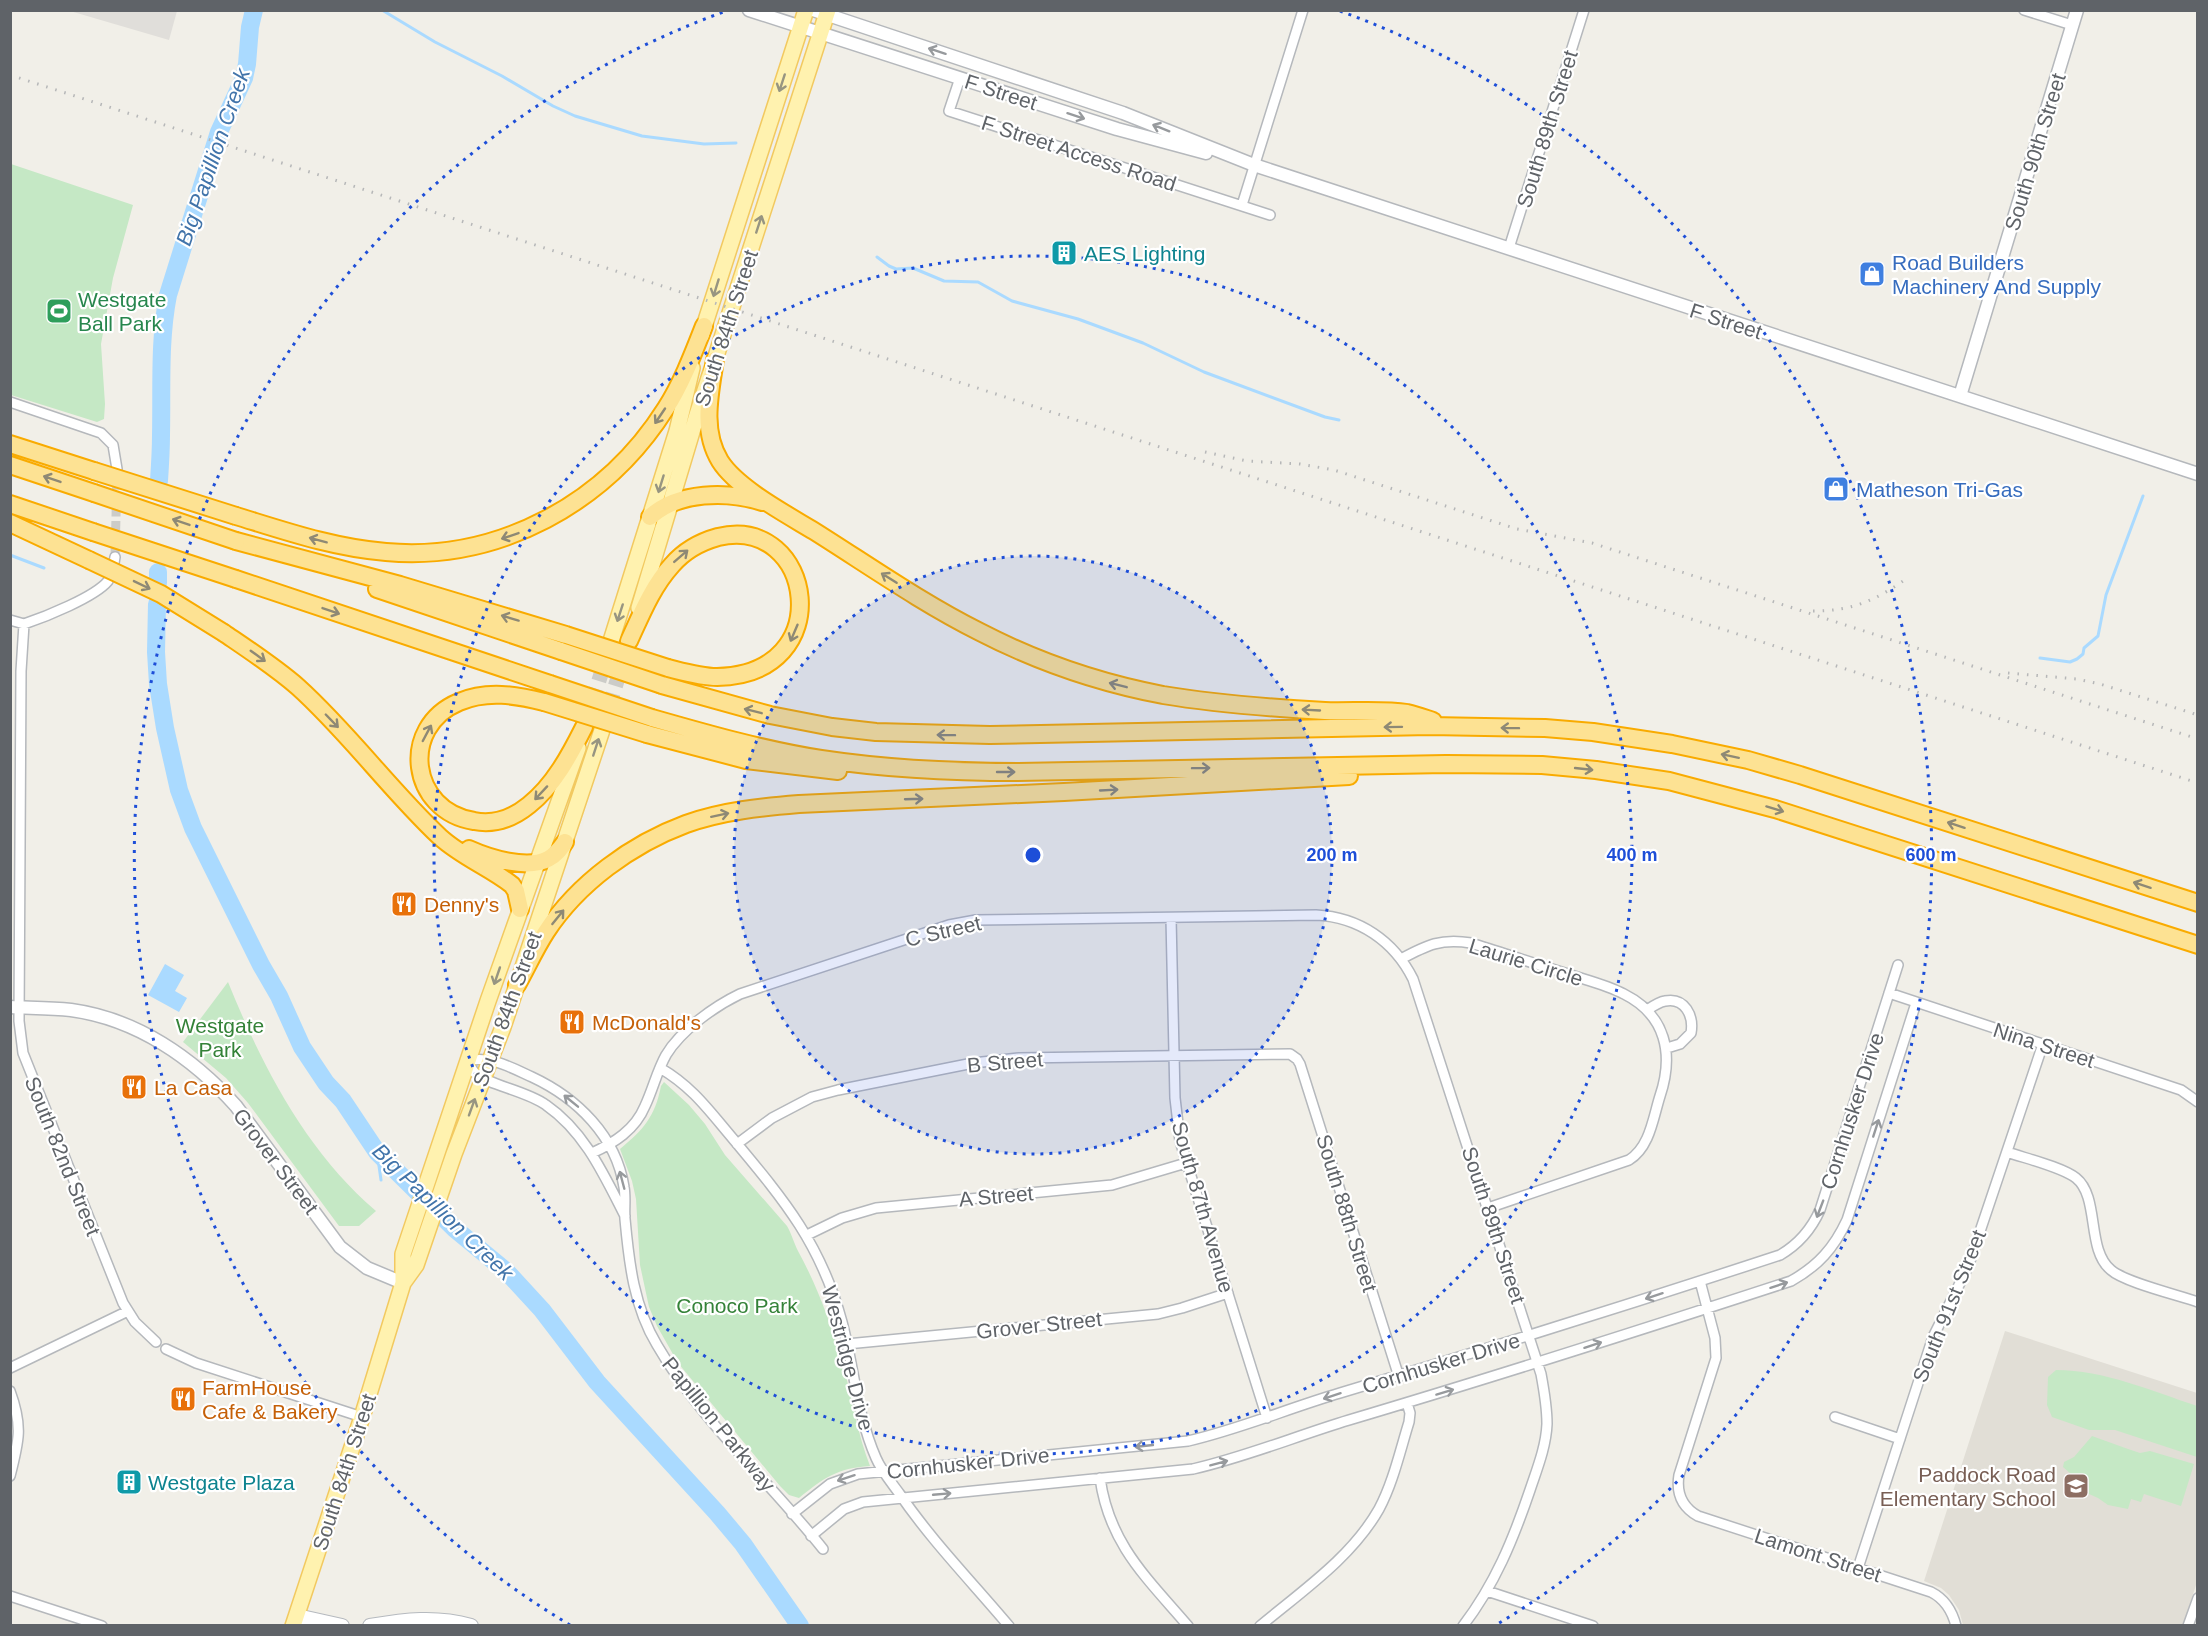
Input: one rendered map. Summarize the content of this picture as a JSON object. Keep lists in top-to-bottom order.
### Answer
{
  "streets": {
    "main road": ["South 84th Street"],
    "street": [
      "F Street",
      "South 89th Street",
      "South 90th Street",
      "F Street Access Road",
      "C Street",
      "Laurie Circle",
      "Nina Street",
      "B Street",
      "Cornhusker Drive",
      "South 82nd Street",
      "Grover Street",
      "A Street",
      "South 87th Avenue",
      "South 88th Street",
      "South 91st Street",
      "Westridge Drive",
      "Papillion Parkway",
      "Lamont Street"
    ]
  },
  "crossings": [
    ["F Street", "South 89th Street"],
    ["F Street", "South 90th Street"],
    ["F Street", "F Street Access Road"],
    ["F Street", "South 84th Street"],
    ["South 89th Street", "C Street"],
    ["South 89th Street", "Laurie Circle"],
    ["South 89th Street", "Cornhusker Drive"],
    ["South 84th Street", "Grover Street"],
    ["South 84th Street", "Papillion Parkway"],
    ["C Street", "Laurie Circle"],
    ["C Street", "South 87th Avenue"],
    ["C Street", "Westridge Drive"],
    ["C Street", "Papillion Parkway"],
    ["Nina Street", "Cornhusker Drive"],
    ["Nina Street", "South 91st Street"],
    ["B Street", "South 87th Avenue"],
    ["B Street", "South 88th Street"],
    ["B Street", "Westridge Drive"],
    ["Cornhusker Drive", "South 87th Avenue"],
    ["Cornhusker Drive", "South 88th Street"],
    ["Cornhusker Drive", "Westridge Drive"],
    ["Cornhusker Drive", "Papillion Parkway"],
    ["Cornhusker Drive", "Lamont Street"],
    ["South 82nd Street", "Grover Street"],
    ["Grover Street", "South 87th Avenue"],
    ["Grover Street", "Westridge Drive"],
    ["A Street", "South 87th Avenue"],
    ["A Street", "Westridge Drive"],
    ["South 91st Street", "Lamont Street"]
  ],
  "water": ["Big Papillion Creek"],
  "parks": ["Westgate Park", "Conoco Park"],
  "places": {
    "building": ["AES Lighting", "Westgate Plaza"],
    "shop": ["Road Builders Machinery And Supply", "Matheson Tri-Gas"],
    "sports": ["Westgate Ball Park"],
    "restaurant": [
      "Denny's",
      "McDonald's",
      "La Casa",
      "FarmHouse Cafe & Bakery"
    ],
    "school or university": ["Paddock Road Elementary School"]
  },
  "rings": ["200 m", "400 m", "600 m"]
}
